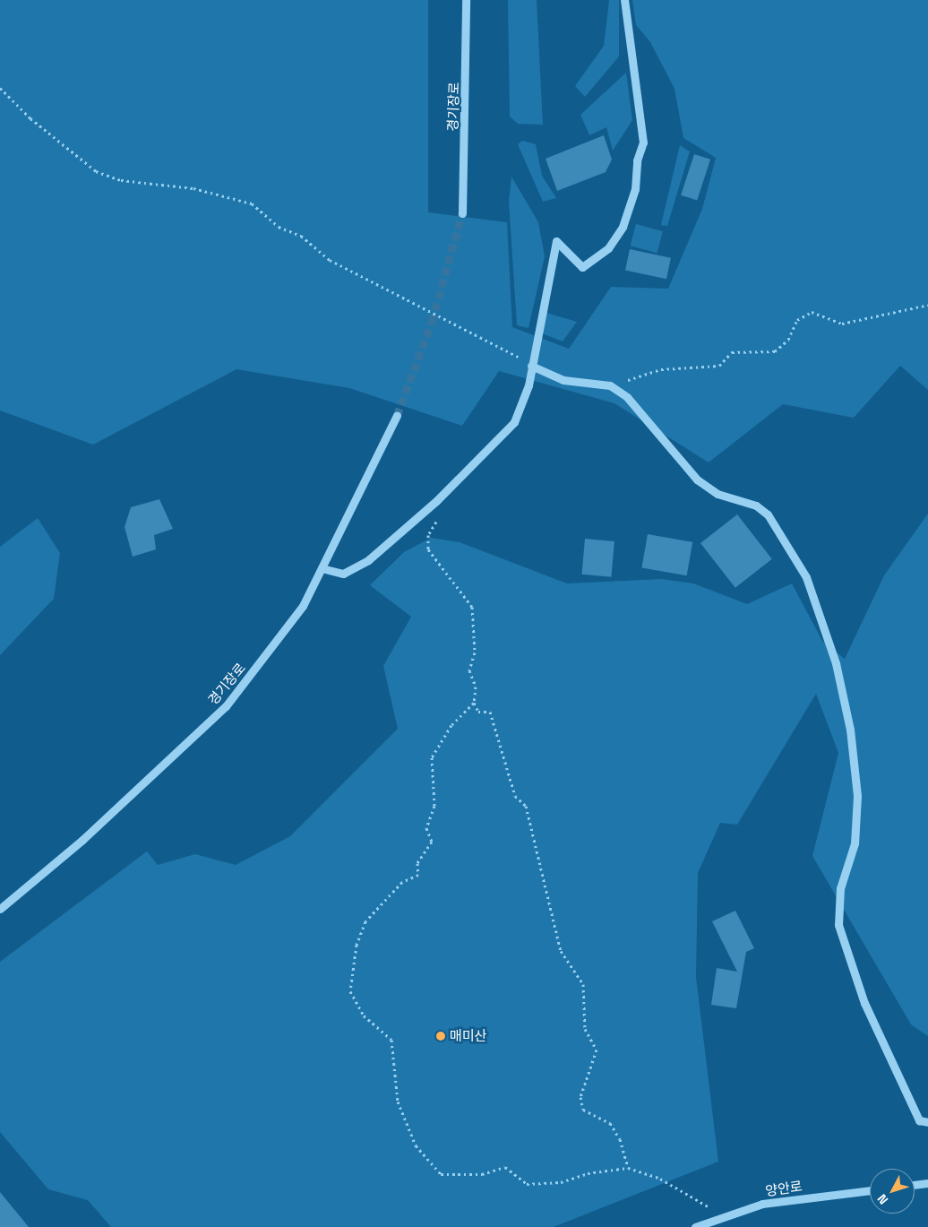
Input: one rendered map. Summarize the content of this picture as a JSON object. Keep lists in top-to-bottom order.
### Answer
{
  "streets": {
    "street": ["경기장로", "양안로"]
  },
  "places": ["매미산"],
  "north": "bottom left"
}
